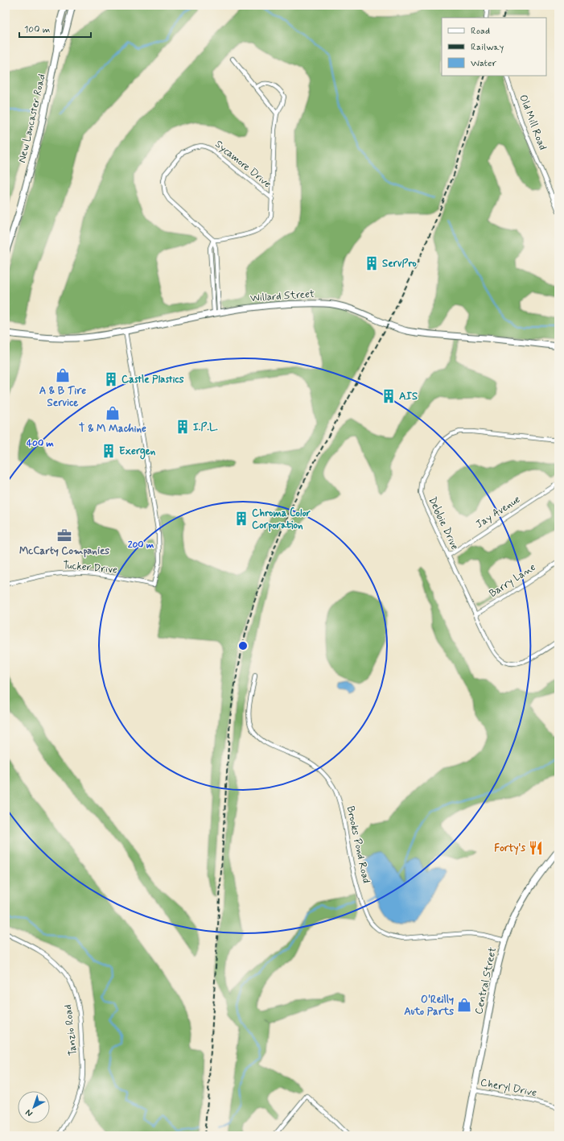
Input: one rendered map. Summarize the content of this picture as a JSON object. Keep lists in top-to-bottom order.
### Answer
{
  "streets": {
    "main road": ["New Lancaster Road", "Willard Street", "Central Street"],
    "street": [
      "Old Mill Road",
      "Sycamore Drive",
      "Jay Avenue",
      "Debbie Drive",
      "Tucker Drive",
      "Barry Lane",
      "Brooks Pond Road",
      "Tanzio Road",
      "Cheryl Drive"
    ]
  },
  "crossings": [
    ["Willard Street", "Tucker Drive"],
    ["Jay Avenue", "Debbie Drive"],
    ["Debbie Drive", "Barry Lane"],
    ["Brooks Pond Road", "Central Street"],
    ["Central Street", "Cheryl Drive"]
  ],
  "places": {
    "building": [
      "ServPro",
      "Castle Plastics",
      "AIS",
      "I.P.L.",
      "Exergen",
      "Chroma Color Corporation"
    ],
    "shop": ["A & B Tire Service", "T & M Machine", "O'Reilly Auto Parts"],
    "office": ["McCarty Companies"],
    "restaurant": ["Forty's"]
  },
  "legend": ["Road", "Railway", "Water"],
  "scale_bar": "100 m",
  "north": "bottom left",
  "rings": ["400 m", "200 m"]
}
